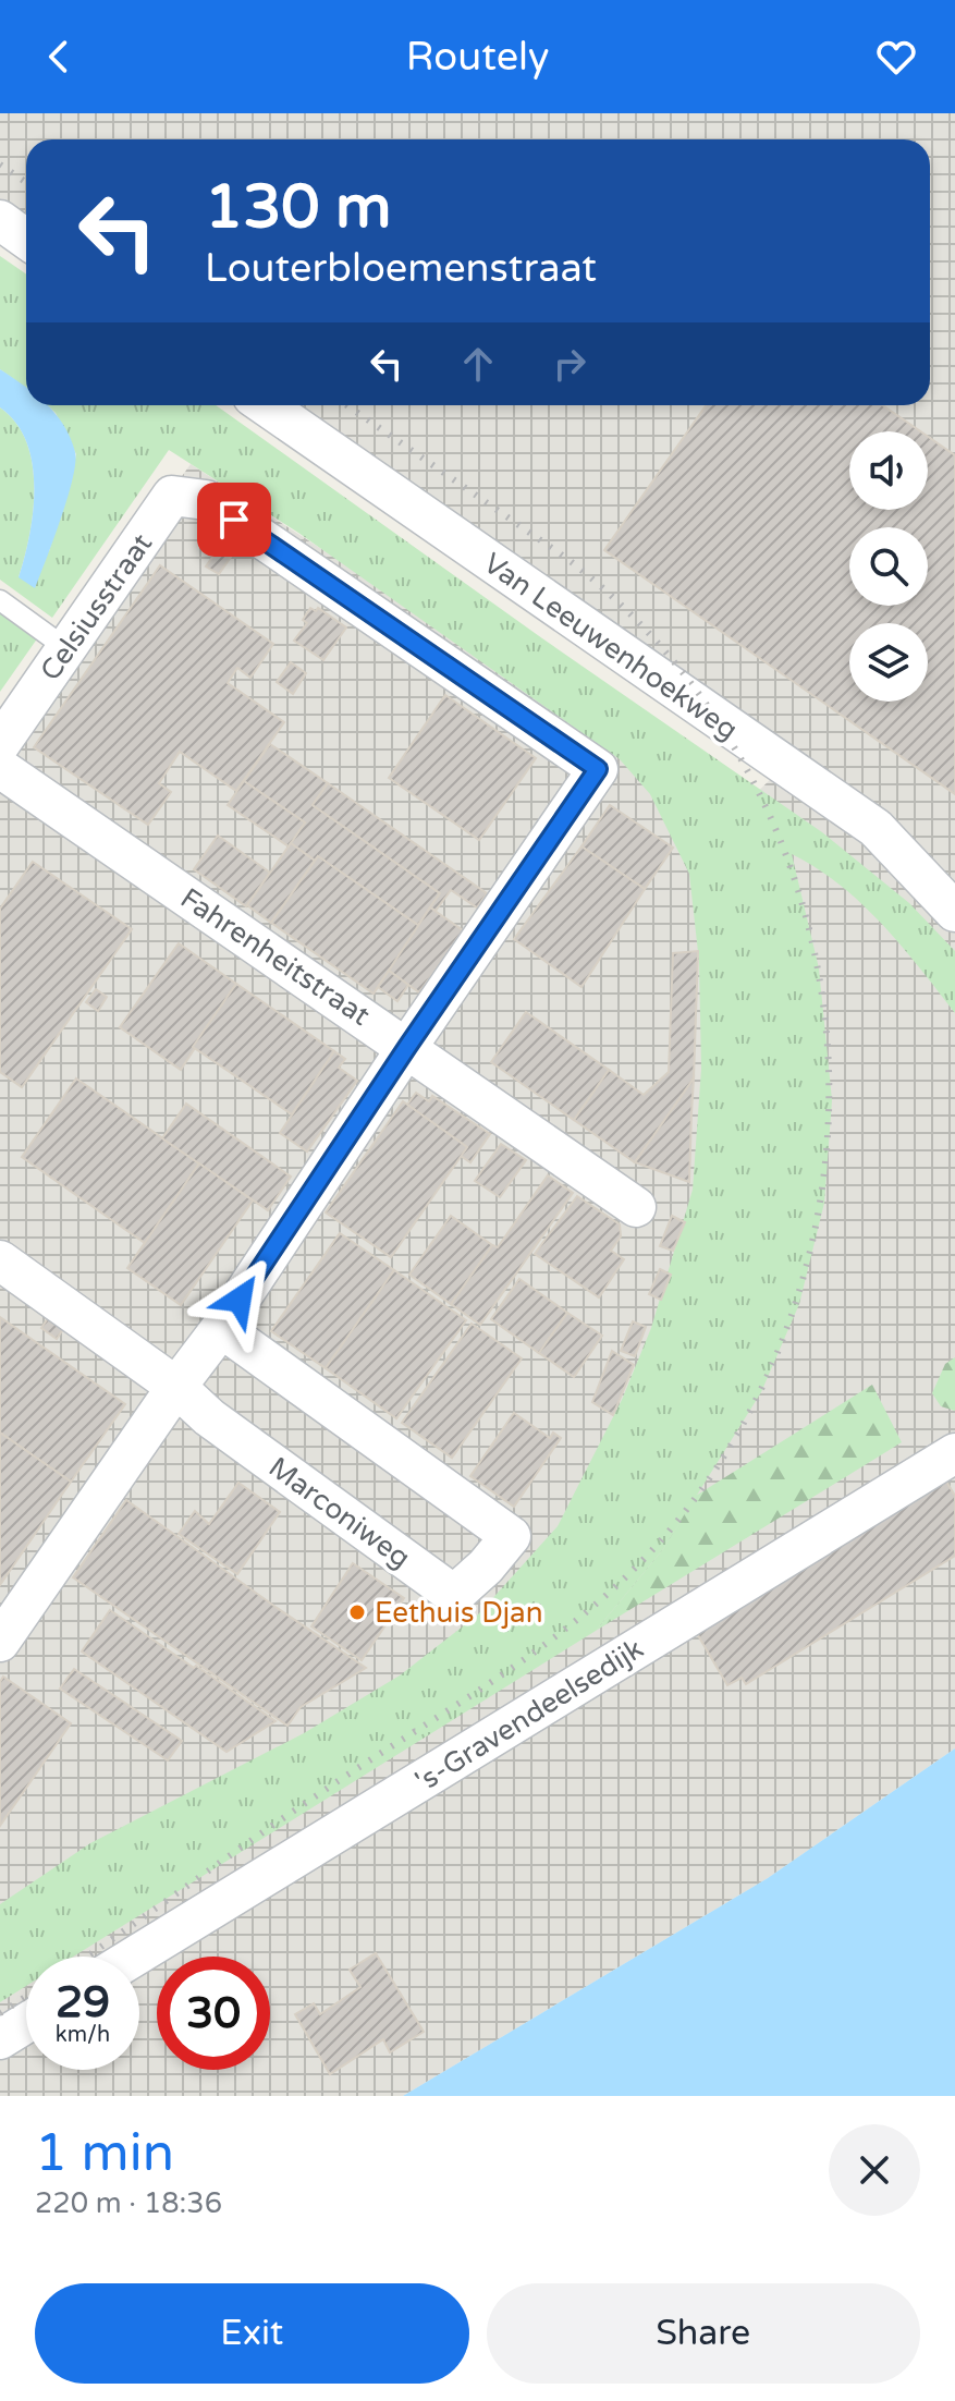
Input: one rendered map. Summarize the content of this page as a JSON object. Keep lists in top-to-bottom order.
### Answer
{
  "streets": {
    "street": [
      "Celsiusstraat",
      "Van Leeuwenhoekweg",
      "Fahrenheitstraat",
      "Marconiweg",
      "'s-Gravendeelsedijk"
    ]
  },
  "crossings": [
    ["Celsiusstraat", "Fahrenheitstraat"]
  ],
  "places": ["Eethuis Djan"],
  "page": {
    "header": "Routely",
    "turn": ["130 m", "Louterbloemenstraat"],
    "speed": "29 km/h",
    "limit": "30",
    "heading": ["1 min", "220 m · 18:36"],
    "buttons": ["Exit", "Share"]
  }
}
